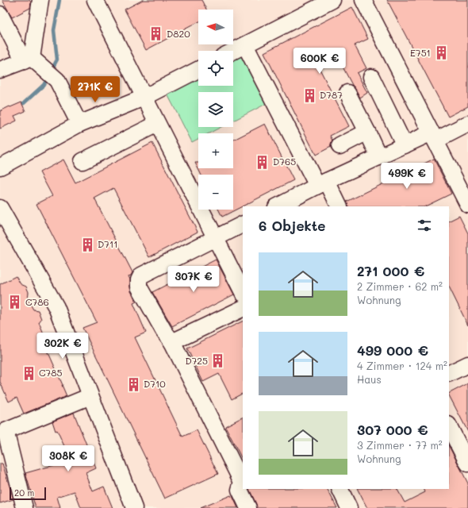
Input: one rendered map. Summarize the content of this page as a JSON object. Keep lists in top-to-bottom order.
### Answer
{
  "places": {
    "building": [
      "D820",
      "E751",
      "D787",
      "D765",
      "D711",
      "C786",
      "D725",
      "C785",
      "D710"
    ]
  },
  "scale_bar": "20 m",
  "north": "left",
  "page": {
    "map_buttons": ["+", "−"],
    "price": [
      "600K €",
      "271K €",
      "499K €",
      "307K €",
      "302K €",
      "308K €"
    ],
    "heading": "6 Objekte",
    "list": [
      {
        "name": "271 000 €",
        "note": "2 Zimmer · 62 m² · Wohnung"
      },
      {
        "name": "499 000 €",
        "note": "4 Zimmer · 124 m² · Haus"
      },
      {
        "name": "307 000 €",
        "note": "3 Zimmer · 77 m² · Wohnung"
      }
    ],
    "scale": "20 m"
  }
}
